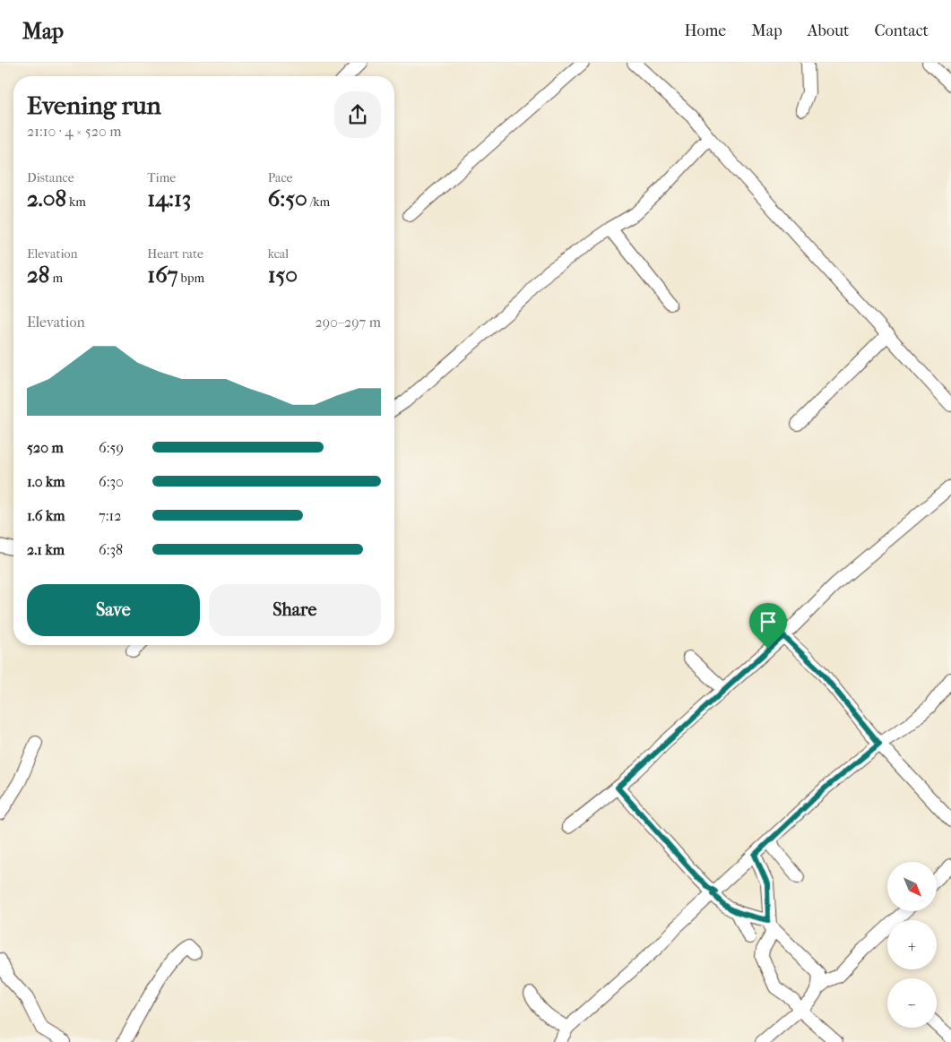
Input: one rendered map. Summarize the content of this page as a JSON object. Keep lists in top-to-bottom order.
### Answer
{
  "north": "bottom right",
  "page": {
    "header": "Map",
    "nav": [
      "Home",
      "Map",
      "About",
      "Contact"
    ],
    "heading": ["Evening run", "21:10 · 4 × 520 m"],
    "stats": [
      ["Distance", "2.08 km"],
      ["Time", "14:13"],
      ["Pace", "6:50 /km"],
      ["Elevation", "28 m"],
      ["Heart rate", "167 bpm"],
      ["kcal", "150"]
    ],
    "chart": ["Elevation", "290–297 m"],
    "list": [
      {
        "name": "520 m",
        "note": "6:59"
      },
      {
        "name": "1.0 km",
        "note": "6:30"
      },
      {
        "name": "1.6 km",
        "note": "7:12"
      },
      {
        "name": "2.1 km",
        "note": "6:38"
      }
    ],
    "buttons": ["Save", "Share"],
    "map_buttons": ["+", "−"]
  }
}
